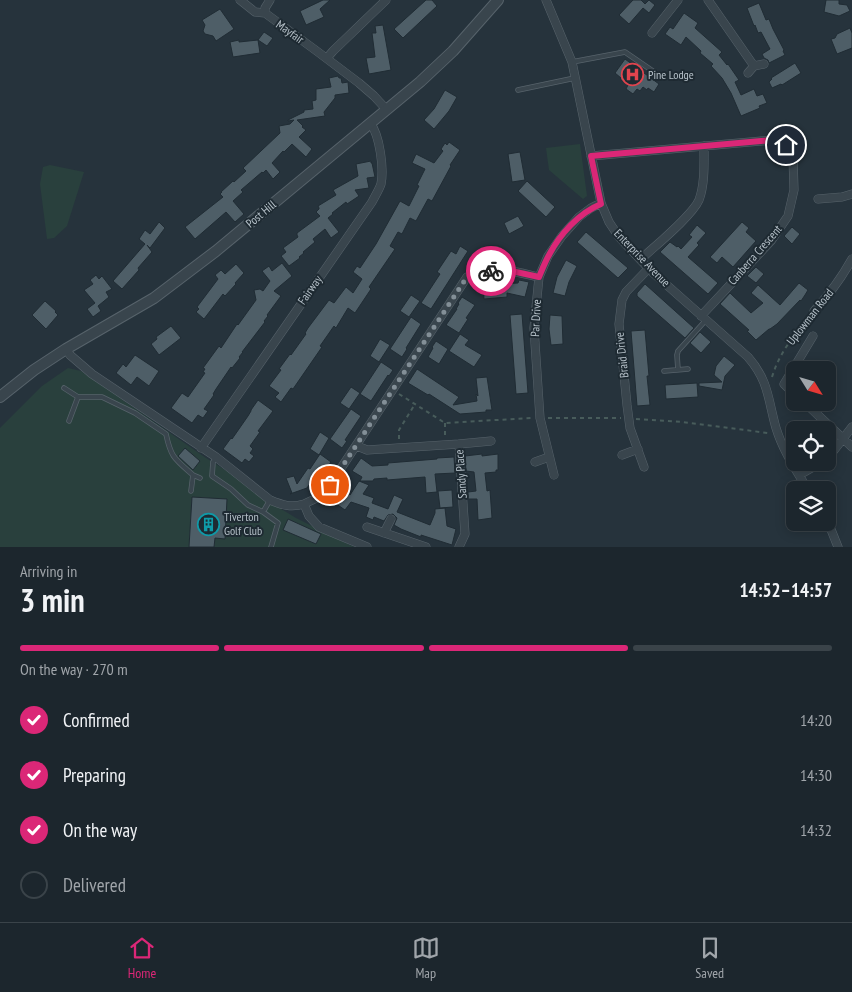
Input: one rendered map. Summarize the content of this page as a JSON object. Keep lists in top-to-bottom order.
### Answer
{
  "streets": {
    "street": [
      "Mayfair",
      "Post Hill",
      "Canberra Crescent",
      "Enterprise Avenue",
      "Fairway",
      "Uplowman Road",
      "Par Drive",
      "Braid Drive",
      "Sandy Place"
    ]
  },
  "crossings": [
    ["Mayfair", "Post Hill"],
    ["Post Hill", "Fairway"],
    ["Canberra Crescent", "Enterprise Avenue"],
    ["Enterprise Avenue", "Par Drive"],
    ["Enterprise Avenue", "Braid Drive"]
  ],
  "places": {
    "hospital": ["Pine Lodge"],
    "building": ["Tiverton Golf Club"]
  },
  "north": "bottom right",
  "page": {
    "heading": ["3 min", "Arriving in", "14:52–14:57"],
    "bar": "On the way · 270 m",
    "list": [
      ["Confirmed", "14:20"],
      ["Preparing", "14:30"],
      ["On the way", "14:32"],
      "Delivered"
    ],
    "tabs": ["Home", "Map", "Saved"]
  }
}
